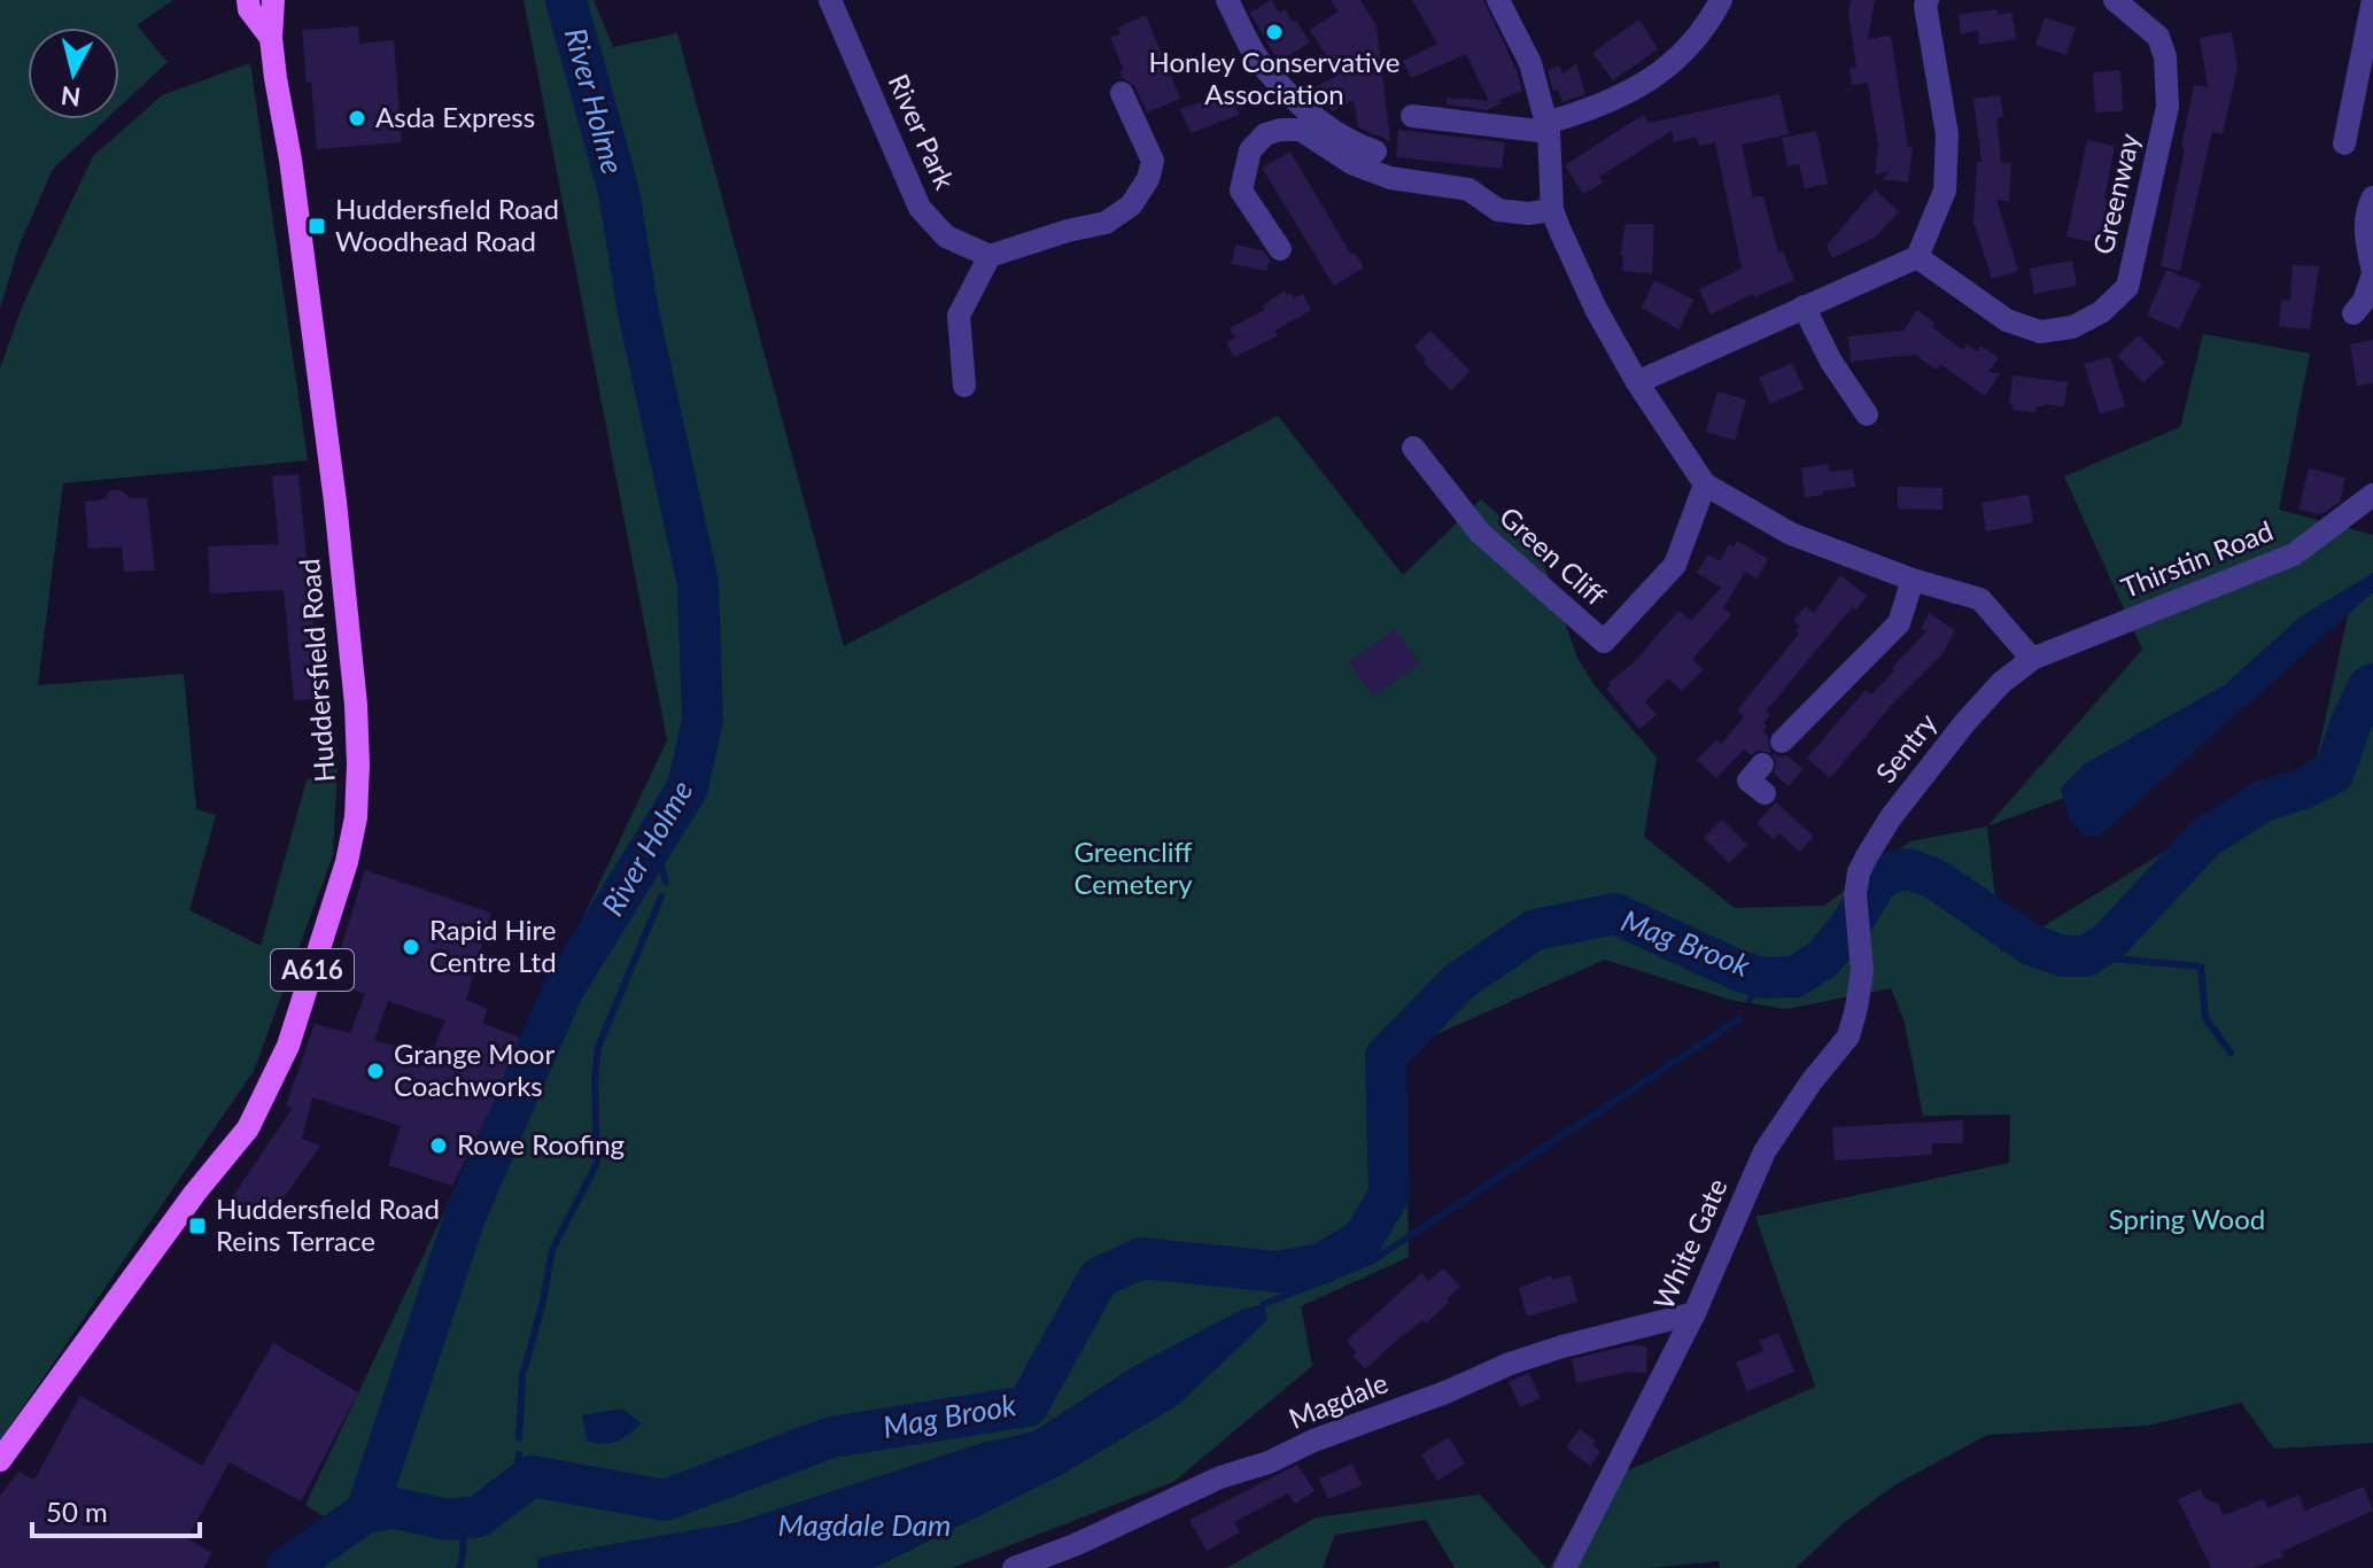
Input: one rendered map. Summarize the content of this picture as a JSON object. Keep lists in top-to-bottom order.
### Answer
{
  "streets": {
    "main road": ["Huddersfield Road", "A616"],
    "street": [
      "River Park",
      "Greenway",
      "Green Cliff",
      "Thirstin Road",
      "Sentry",
      "White Gate",
      "Magdale"
    ]
  },
  "crossings": [
    ["Thirstin Road", "Sentry"],
    ["Huddersfield Road", "A616"],
    ["Sentry", "White Gate"],
    ["White Gate", "Magdale"]
  ],
  "water": ["River Holme", "Mag Brook", "Magdale Dam"],
  "parks": ["Greencliff Cemetery", "Spring Wood"],
  "places": {
    "other": [
      "Honley Conservative Association",
      "Asda Express",
      "Rapid Hire Centre Ltd",
      "Grange Moor Coachworks",
      "Rowe Roofing"
    ],
    "transit": ["Huddersfield Road Woodhead Road", "Huddersfield Road Reins Terrace"]
  },
  "scale_bar": "50 m",
  "north": "bottom"
}
